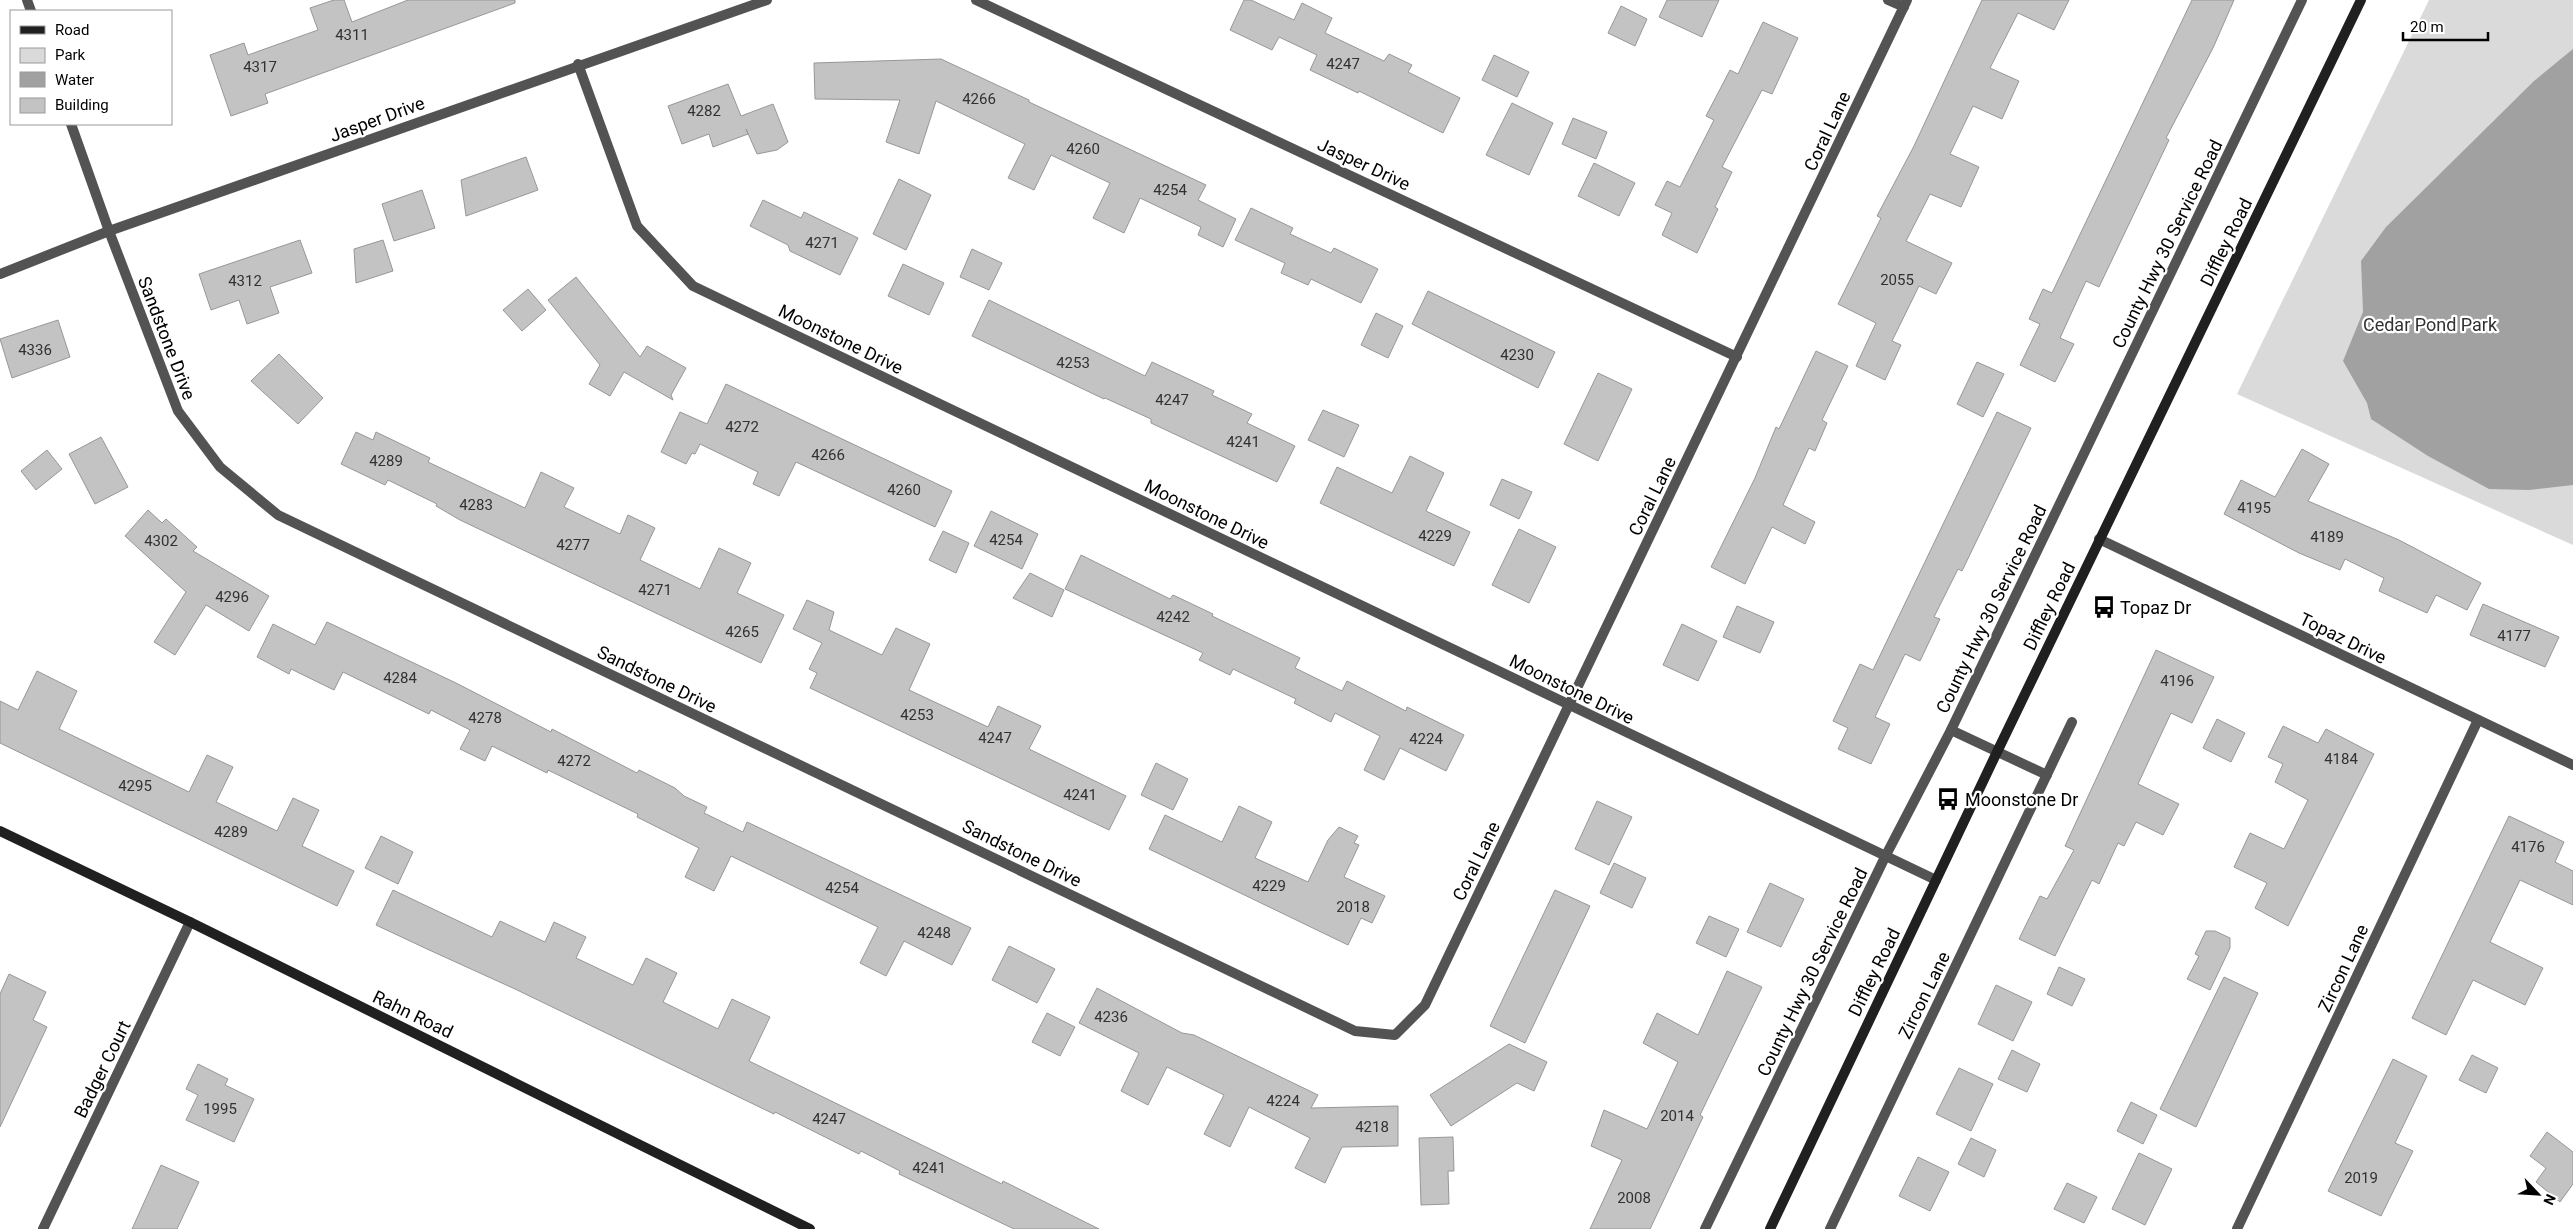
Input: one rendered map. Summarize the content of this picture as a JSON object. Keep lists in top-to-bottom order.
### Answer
{
  "streets": {
    "main road": ["Diffley Road", "Rahn Road"],
    "street": [
      "Jasper Drive",
      "Coral Lane",
      "County Hwy 30 Service Road",
      "Sandstone Drive",
      "Moonstone Drive",
      "Topaz Drive",
      "Zircon Lane",
      "Badger Court"
    ]
  },
  "crossings": [
    ["Jasper Drive", "Coral Lane"],
    ["Jasper Drive", "Sandstone Drive"],
    ["Jasper Drive", "Moonstone Drive"],
    ["Coral Lane", "Sandstone Drive"],
    ["Coral Lane", "Moonstone Drive"],
    ["Diffley Road", "Moonstone Drive"],
    ["Diffley Road", "Topaz Drive"],
    ["County Hwy 30 Service Road", "Moonstone Drive"],
    ["Topaz Drive", "Zircon Lane"],
    ["Rahn Road", "Badger Court"]
  ],
  "parks": ["Cedar Pond Park"],
  "places": {
    "bus stop": ["Topaz Dr", "Moonstone Dr"]
  },
  "house_numbers": [
    "4311",
    "4247",
    "4317",
    "4266",
    "4282",
    "4260",
    "4254",
    "4271",
    "2055",
    "4312",
    "4336",
    "4230",
    "4253",
    "4247",
    "4272",
    "4241",
    "4266",
    "4289",
    "4260",
    "4283",
    "4195",
    "4229",
    "4189",
    "4254",
    "4302",
    "4277",
    "4271",
    "4296",
    "4242",
    "4265",
    "4177",
    "4284",
    "4196",
    "4253",
    "4278",
    "4247",
    "4224",
    "4184",
    "4272",
    "4295",
    "4241",
    "4289",
    "4176",
    "4229",
    "4254",
    "2018",
    "4248",
    "4236",
    "4224",
    "1995",
    "2014",
    "4247",
    "4218",
    "4241",
    "2019",
    "2008"
  ],
  "legend": [
    "Road",
    "Park",
    "Water",
    "Building"
  ],
  "scale_bar": "20 m",
  "north": "bottom right"
}
